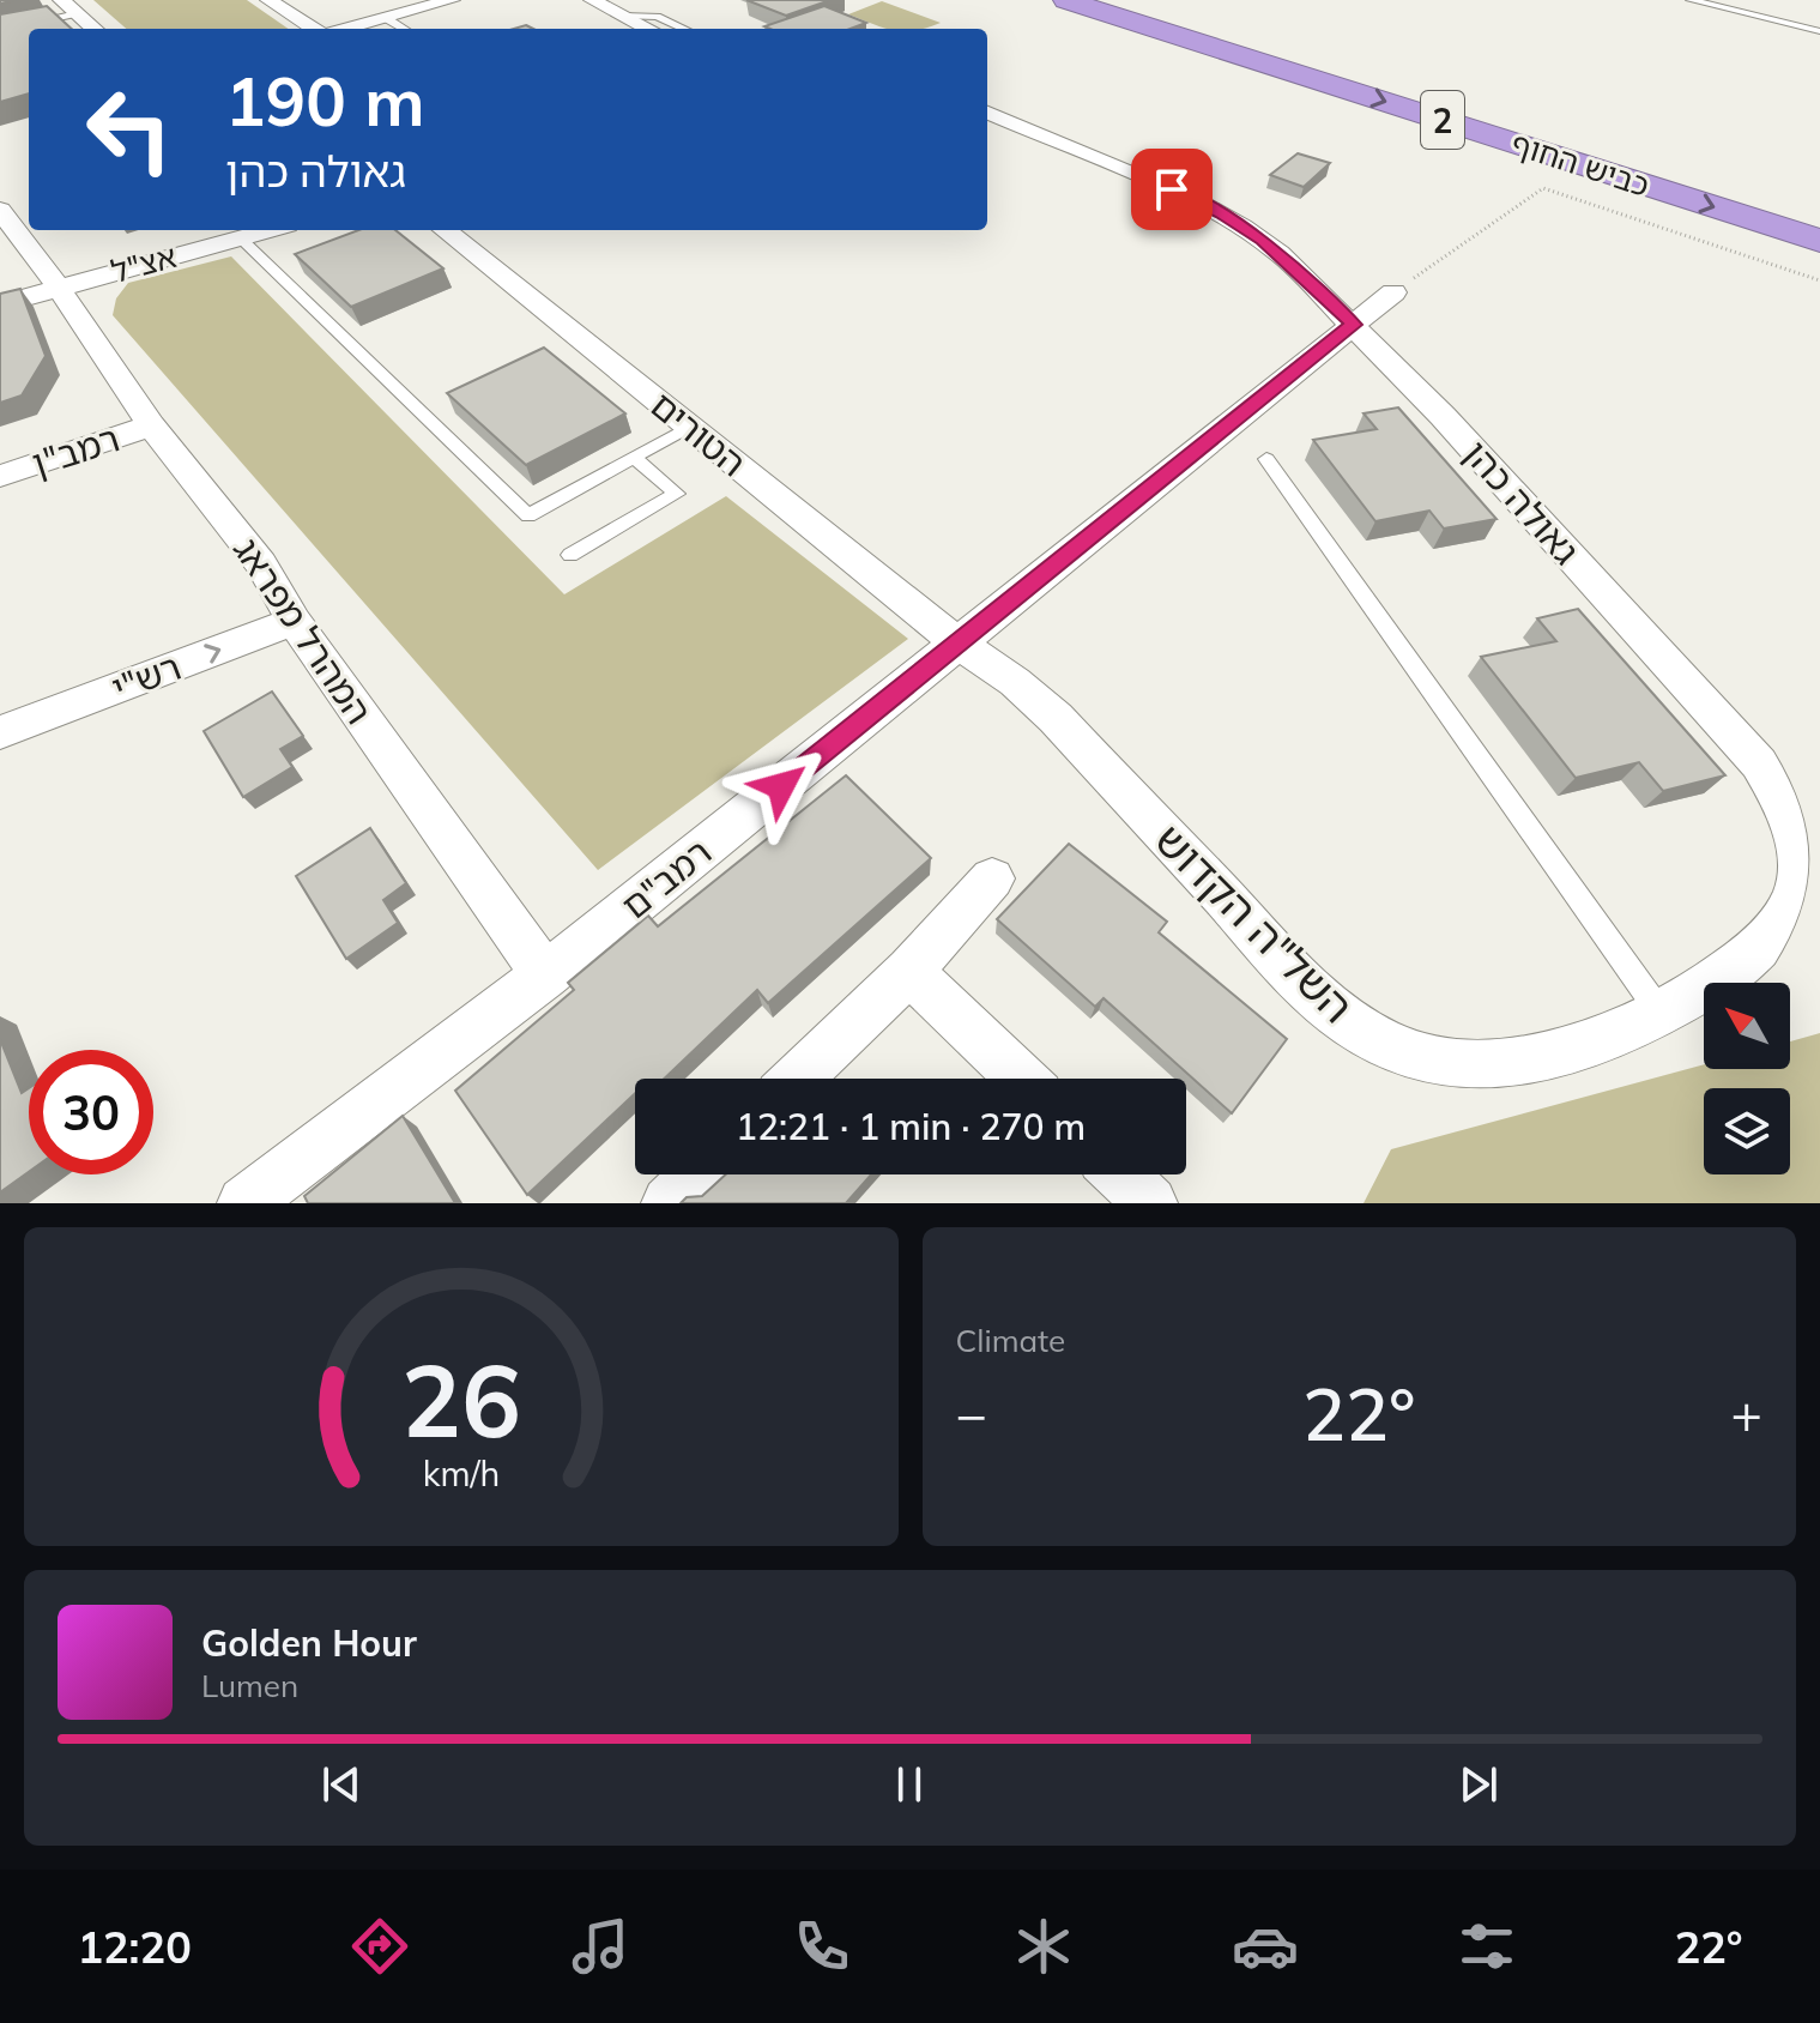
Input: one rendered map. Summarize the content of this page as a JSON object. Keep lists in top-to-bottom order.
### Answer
{
  "streets": {
    "highway": ["2", "כביש החוף"],
    "street": [
      "אצ\"ל",
      "הטורים",
      "רמב\"ן",
      "גאולה כהן",
      "המהרל מפראג",
      "רש\"י",
      "רמב\"ם",
      "השל\"ה הקדוש"
    ]
  },
  "crossings": [
    ["אצ\"ל", "המהרל מפראג"],
    ["הטורים", "רמב\"ם"],
    ["הטורים", "השל\"ה הקדוש"],
    ["רמב\"ן", "המהרל מפראג"],
    ["גאולה כהן", "רמב\"ם"],
    ["גאולה כהן", "השל\"ה הקדוש"],
    ["המהרל מפראג", "רש\"י"],
    ["המהרל מפראג", "רמב\"ם"],
    ["רמב\"ם", "השל\"ה הקדוש"]
  ],
  "one_way": ["רש\"י"],
  "north": "top left",
  "page": {
    "turn": ["190 m", "גאולה כהן"],
    "limit": "30",
    "trip": "12:21 · 1 min · 270 m",
    "tile": "Climate",
    "heat": ["−", "22°", "+"],
    "song": ["Golden Hour", "Lumen"],
    "tabs": ["12:20", "22°"],
    "gauge": ["26", "km/h"]
  }
}
